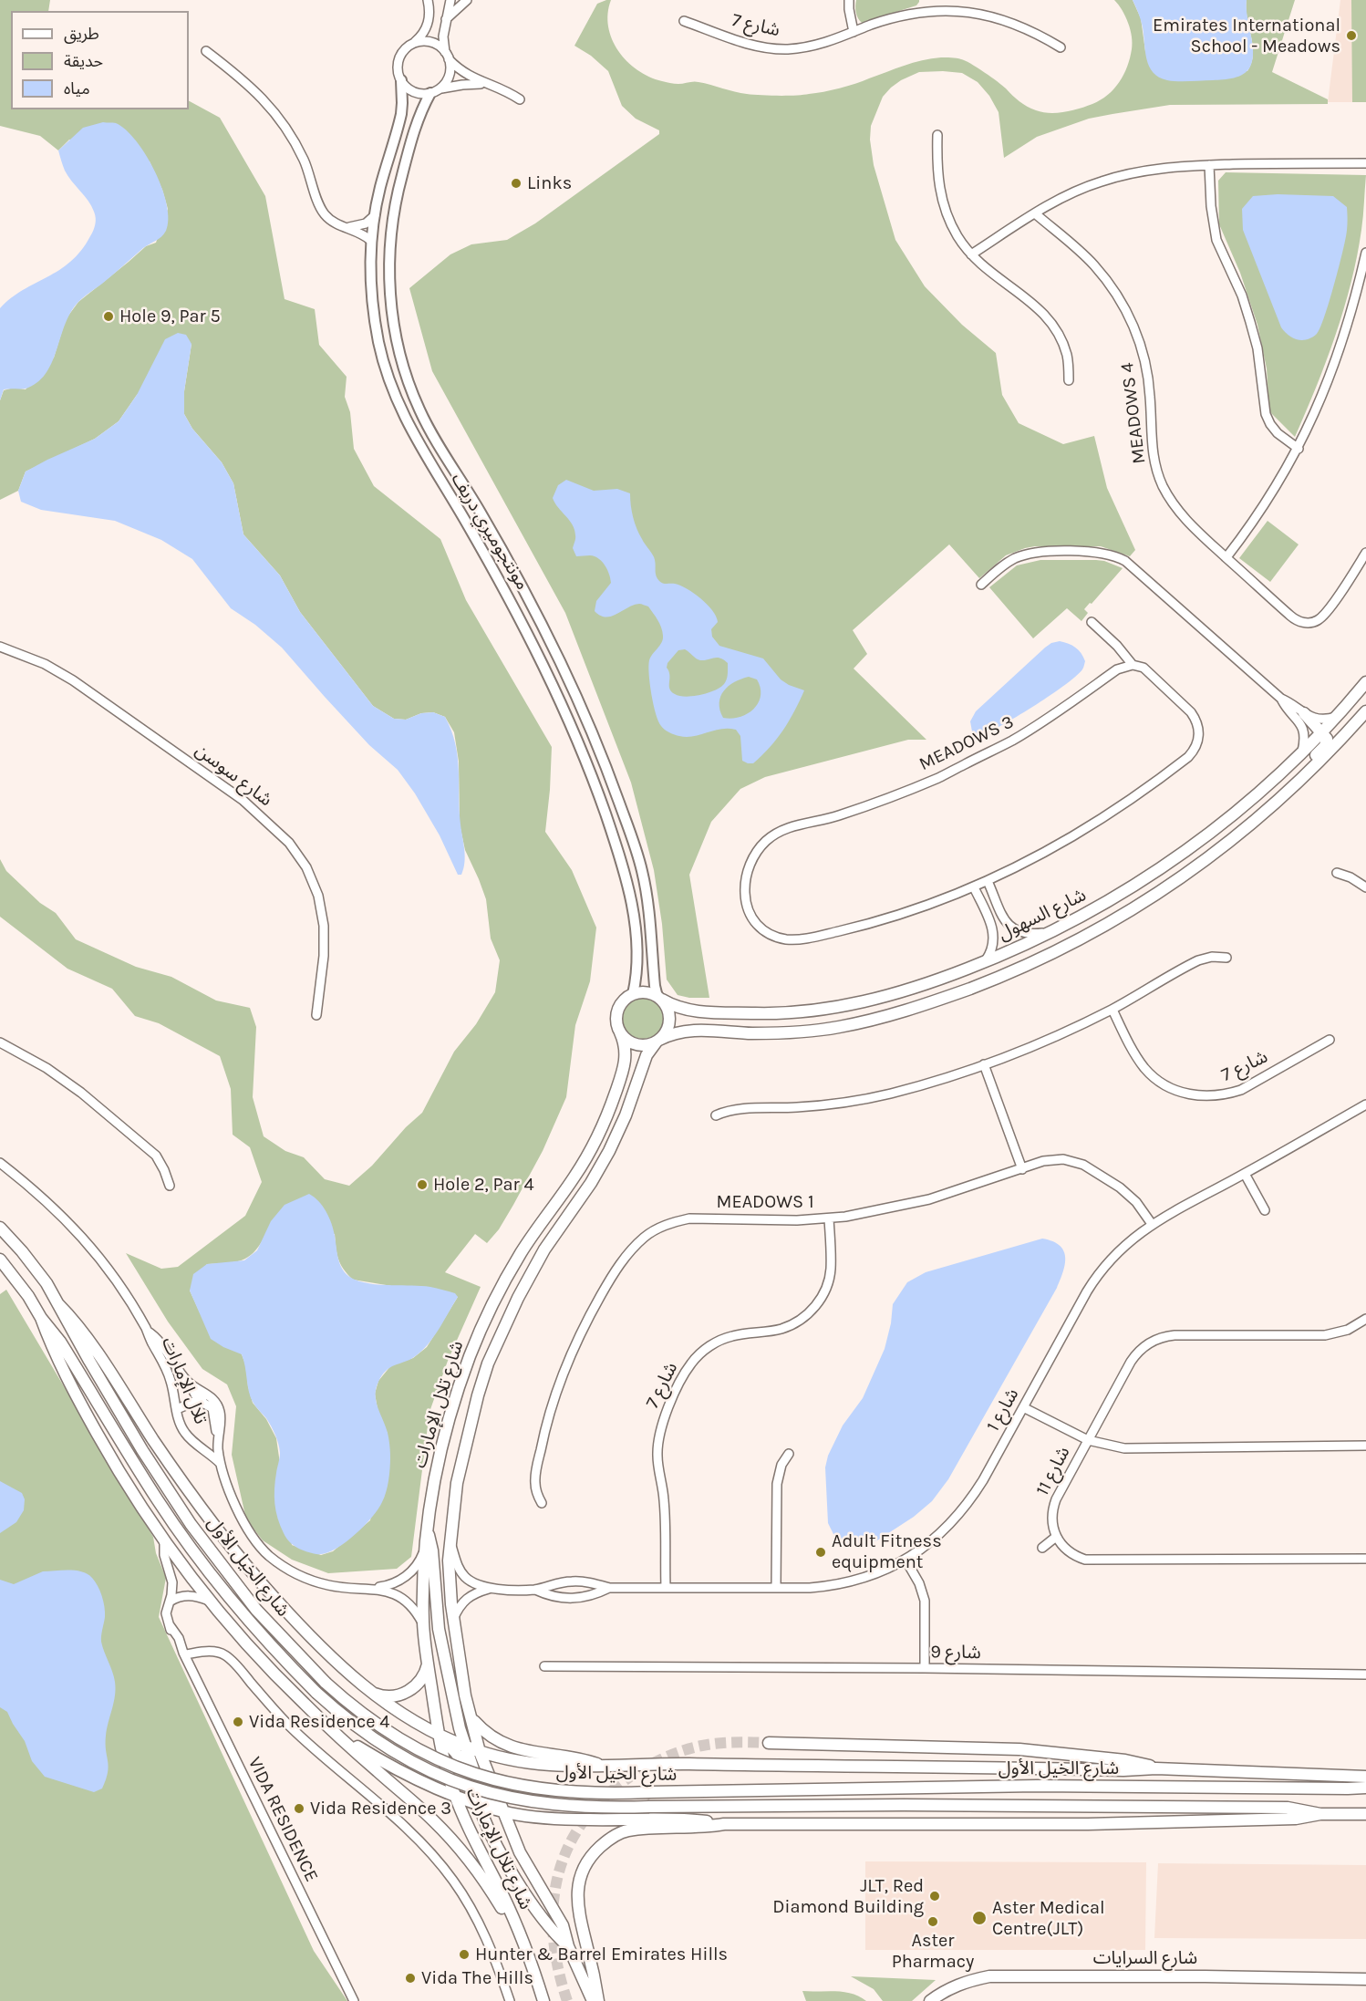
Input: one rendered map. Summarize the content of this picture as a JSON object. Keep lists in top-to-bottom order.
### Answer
{
  "streets": {
    "main road": [
      "شارع السهول",
      "شارع تلال الإمارات",
      "شارع الخيل الأول",
      "شارع السرايات"
    ],
    "street": [
      "شارع 7",
      "MEADOWS 4",
      "مونتجوميري دريف",
      "MEADOWS 3",
      "شارع سوسن",
      "MEADOWS 1",
      "تلال الإمارات",
      "شارع 1",
      "شارع 11",
      "شارع 9",
      "VIDA RESIDENCE"
    ]
  },
  "crossings": [
    ["شارع 7", "MEADOWS 1"],
    ["شارع 7", "شارع 1"],
    ["مونتجوميري دريف", "شارع السهول"],
    ["مونتجوميري دريف", "شارع تلال الإمارات"],
    ["شارع السهول", "شارع تلال الإمارات"],
    ["MEADOWS 1", "شارع 1"],
    ["تلال الإمارات", "شارع تلال الإمارات"]
  ],
  "places": [
    "Emirates International School - Meadows",
    "Links",
    "Hole 9, Par 5",
    "Hole 2, Par 4",
    "Adult Fitness equipment",
    "Vida Residence 4",
    "Vida Residence 3",
    "JLT, Red Diamond Building",
    "Aster Medical Centre(JLT)",
    "Aster Pharmacy",
    "Hunter & Barrel Emirates Hills",
    "Vida The Hills"
  ],
  "legend": ["طريق", "حديقة", "مياه"]
}
